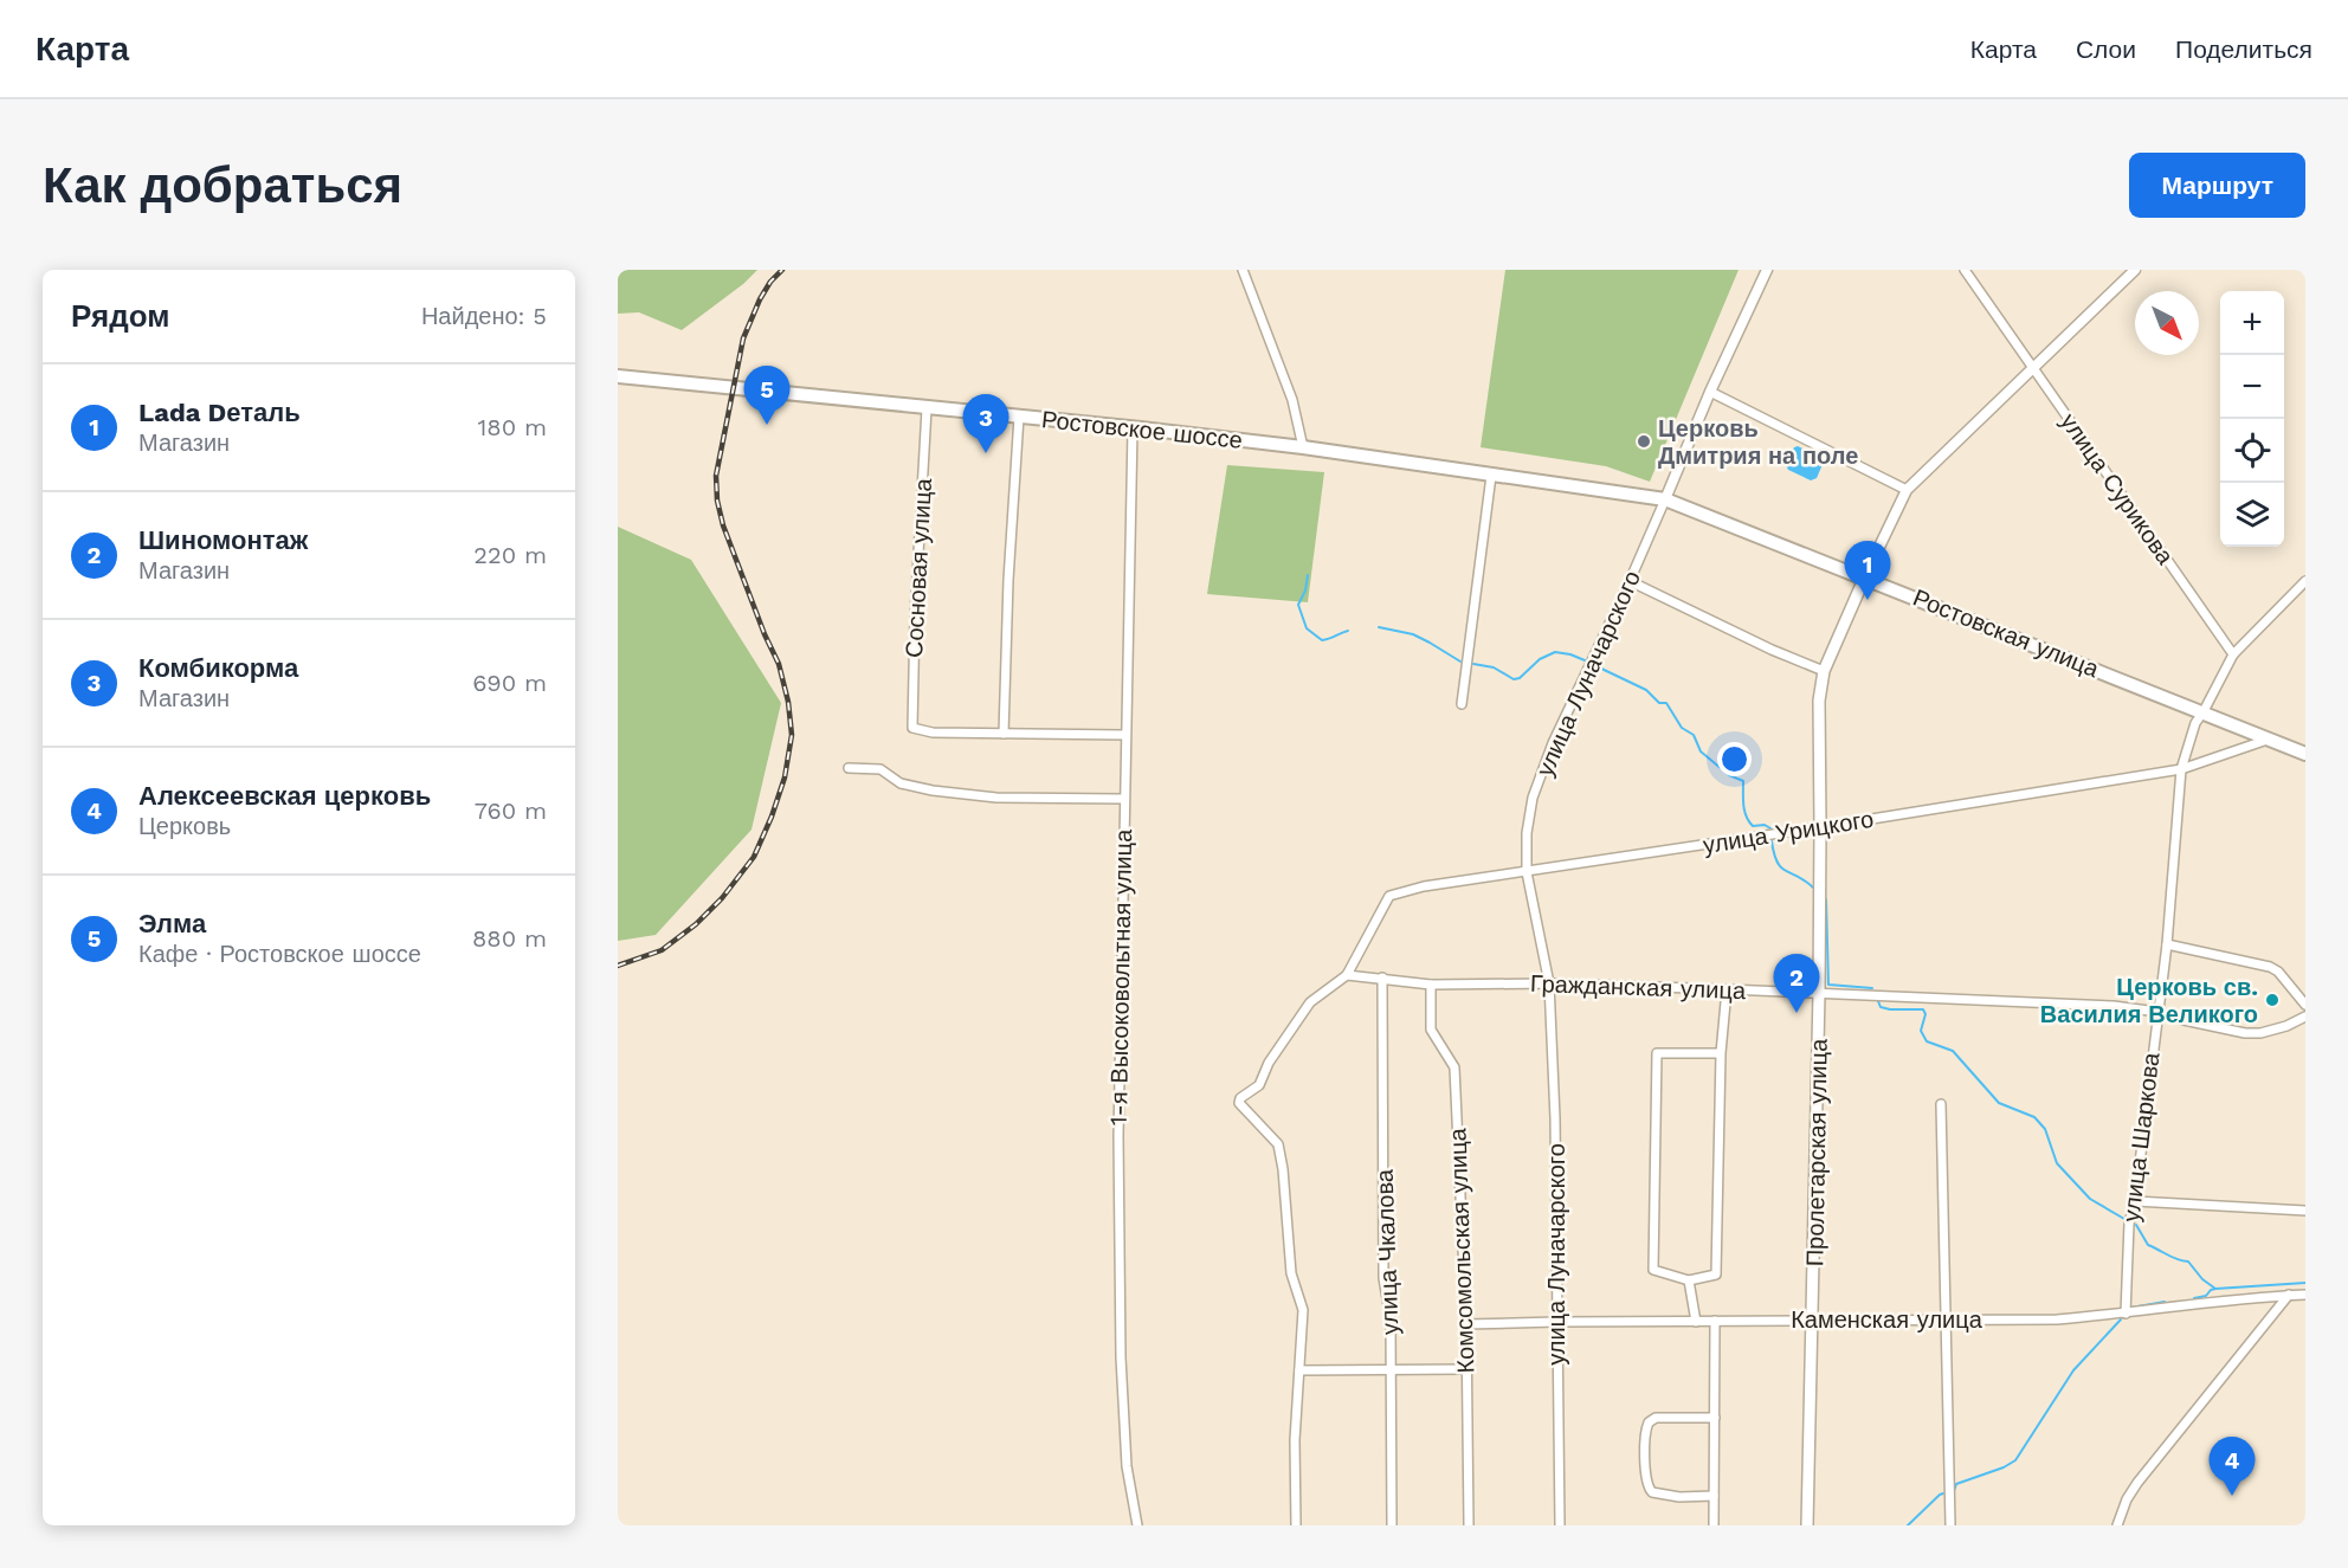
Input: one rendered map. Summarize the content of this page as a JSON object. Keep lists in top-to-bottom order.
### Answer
{
  "streets": {
    "main road": ["Ростовское шоссе", "Ростовская улица", "Пролетарская улица"],
    "street": [
      "улица Сурикова",
      "Сосновая улица",
      "улица Луначарского",
      "улица Урицкого",
      "1-я Высоковольтная улица",
      "Гражданская улица",
      "улица Шаркова",
      "Комсомольская улица",
      "улица Чкалова",
      "Каменская улица"
    ]
  },
  "crossings": [
    ["Ростовское шоссе", "Сосновая улица"],
    ["Ростовское шоссе", "Ростовская улица"],
    ["Ростовское шоссе", "улица Луначарского"],
    ["Ростовское шоссе", "1-я Высоковольтная улица"],
    ["Ростовская улица", "улица Луначарского"],
    ["Ростовская улица", "улица Урицкого"],
    ["Ростовская улица", "улица Шаркова"],
    ["Ростовская улица", "Пролетарская улица"],
    ["улица Луначарского", "улица Урицкого"],
    ["улица Луначарского", "Гражданская улица"],
    ["улица Луначарского", "Каменская улица"],
    ["улица Урицкого", "Гражданская улица"],
    ["улица Урицкого", "улица Шаркова"],
    ["улица Урицкого", "Пролетарская улица"],
    ["Гражданская улица", "улица Шаркова"],
    ["Гражданская улица", "Пролетарская улица"],
    ["Гражданская улица", "Комсомольская улица"],
    ["Гражданская улица", "улица Чкалова"],
    ["улица Шаркова", "Каменская улица"],
    ["Пролетарская улица", "Каменская улица"],
    ["Комсомольская улица", "Каменская улица"]
  ],
  "places": ["Церковь Дмитрия на поле", "Церковь св. Василия Великого"],
  "north": "bottom right",
  "page": {
    "header": "Карта",
    "nav": ["Карта", "Слои", "Поделиться"],
    "buttons": "Маршрут",
    "title": "Как добраться",
    "heading": ["Рядом", "Найдено: 5"],
    "map_buttons": ["+", "−"],
    "list": [
      {
        "mark": "1",
        "name": "Lada Dеталь",
        "note": "Магазин",
        "value": "180 m"
      },
      {
        "mark": "2",
        "name": "Шиномонтаж",
        "note": "Магазин",
        "value": "220 m"
      },
      {
        "mark": "3",
        "name": "Комбикорма",
        "note": "Магазин",
        "value": "690 m"
      },
      {
        "mark": "4",
        "name": "Алексеевская церковь",
        "note": "Церковь",
        "value": "760 m"
      },
      {
        "mark": "5",
        "name": "Элма",
        "note": "Кафе · Ростовское шоссе",
        "value": "880 m"
      }
    ],
    "pins": [
      "5",
      "3",
      "1",
      "2",
      "4"
    ]
  }
}
